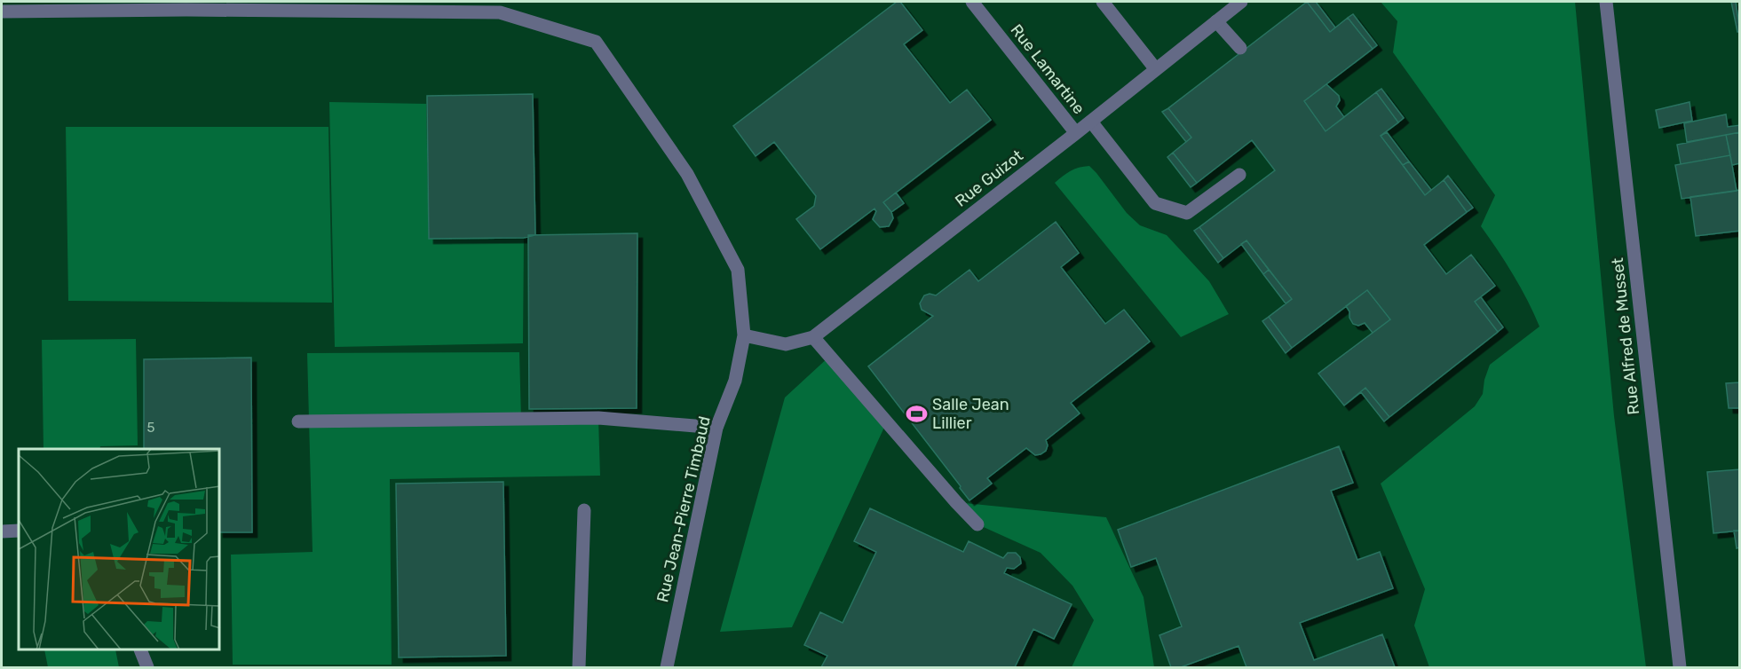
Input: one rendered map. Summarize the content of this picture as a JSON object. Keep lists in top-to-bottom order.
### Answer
{
  "streets": {
    "street": [
      "Rue Lamartine",
      "Rue Guizot",
      "Rue Alfred de Musset",
      "Rue Jean-Pierre Timbaud"
    ]
  },
  "crossings": [
    ["Rue Lamartine", "Rue Guizot"],
    ["Rue Guizot", "Rue Jean-Pierre Timbaud"]
  ],
  "places": {
    "sports": ["Salle Jean Lillier"]
  },
  "house_numbers": ["5"]
}
